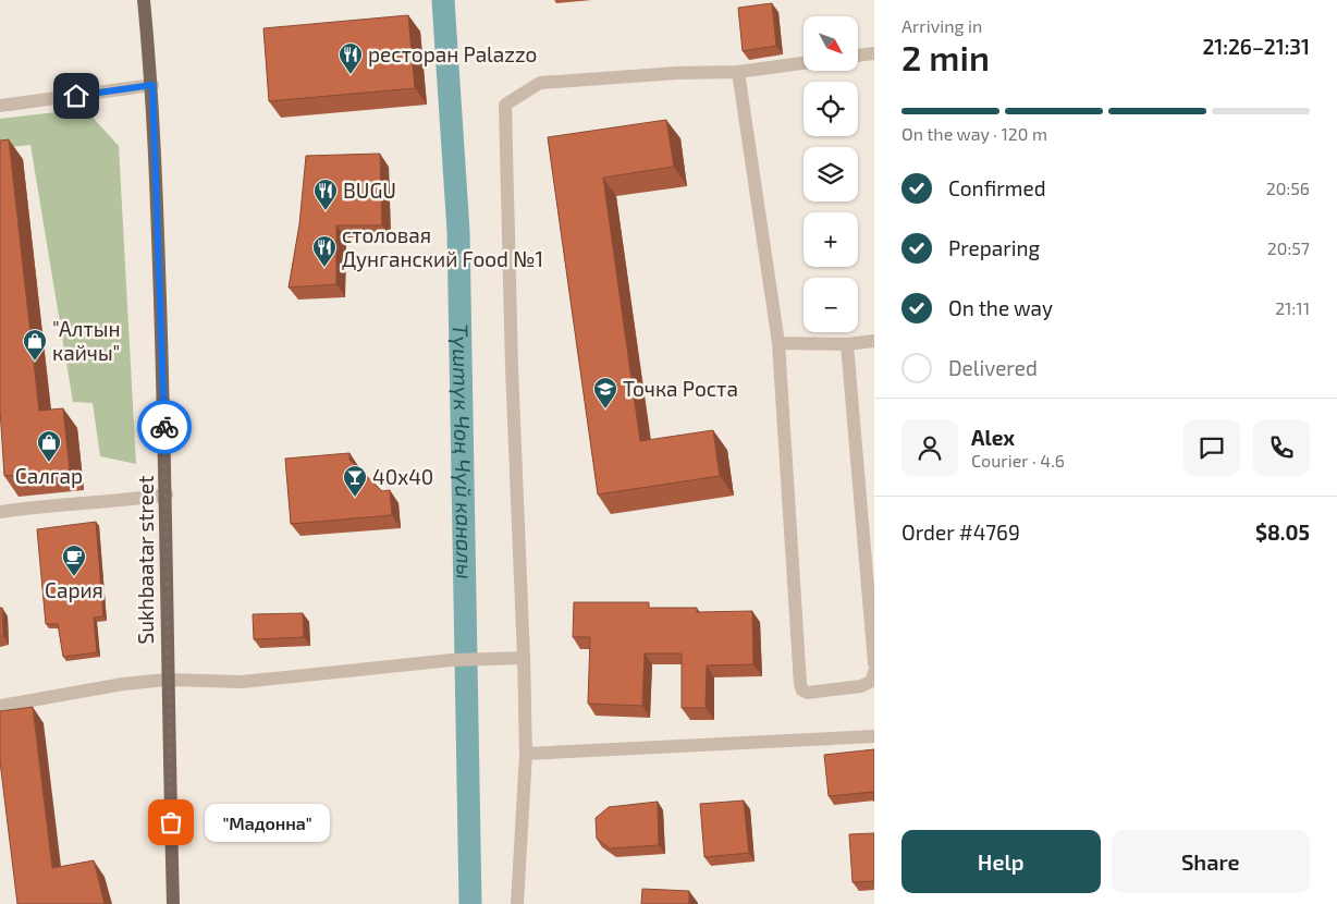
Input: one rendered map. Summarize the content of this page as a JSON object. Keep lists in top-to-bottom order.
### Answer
{
  "streets": {
    "main road": ["Sukhbaatar street"]
  },
  "water": ["Түштүк Чоң Чүй каналы"],
  "places": {
    "restaurant": ["ресторан Palazzo", "BUGU", "столовая Дунганский Food №1"],
    "shop": ["\"Алтын кайчы\"", "Салгар"],
    "school or university": ["Точка Роста"],
    "bar": ["40x40"],
    "cafe": ["Сария"],
    "other": ["\"Мадонна\""]
  },
  "north": "bottom right",
  "page": {
    "heading": ["2 min", "Arriving in", "21:26–21:31"],
    "panel": [
      "Alex",
      "Courier · 4.6",
      "Order #4769",
      "$8.05"
    ],
    "map_buttons": ["+", "−"],
    "bar": "On the way · 120 m",
    "list": [
      ["Confirmed", "20:56"],
      ["Preparing", "20:57"],
      ["On the way", "21:11"],
      "Delivered"
    ],
    "bubble": "\"Мадонна\"",
    "buttons": ["Help", "Share"]
  }
}
